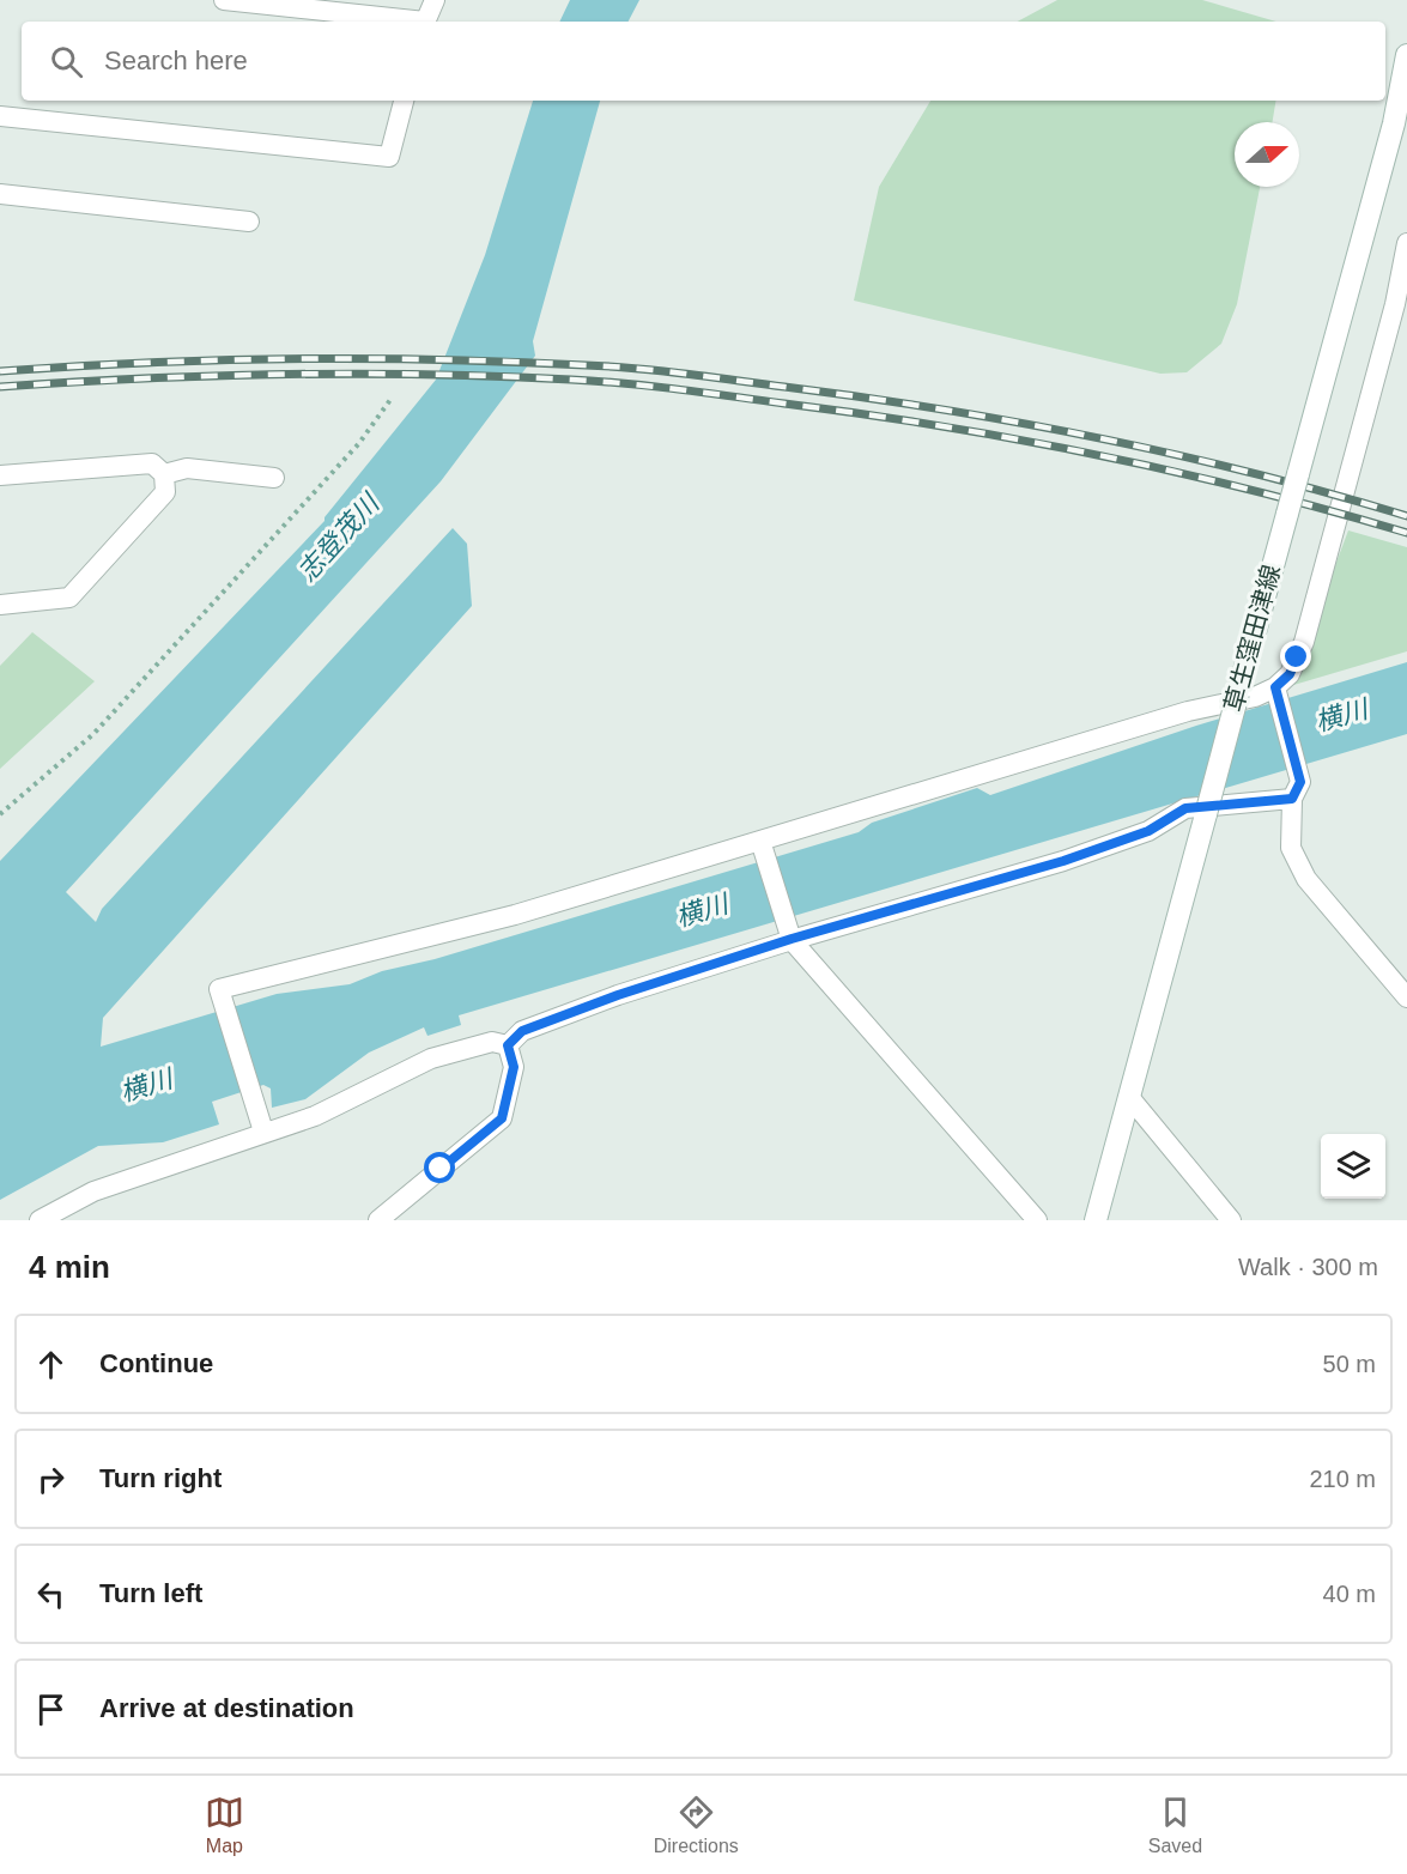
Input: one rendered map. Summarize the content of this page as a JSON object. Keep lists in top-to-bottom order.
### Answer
{
  "streets": {
    "main road": ["草生窪田津線"]
  },
  "water": ["志登茂川", "横川"],
  "north": "right",
  "page": {
    "search": "Search here",
    "heading": ["4 min", "Walk · 300 m"],
    "list": [
      ["Continue", "50 m"],
      ["Turn right", "210 m"],
      ["Turn left", "40 m"],
      "Arrive at destination"
    ],
    "nav": ["Map", "Directions", "Saved"]
  }
}
